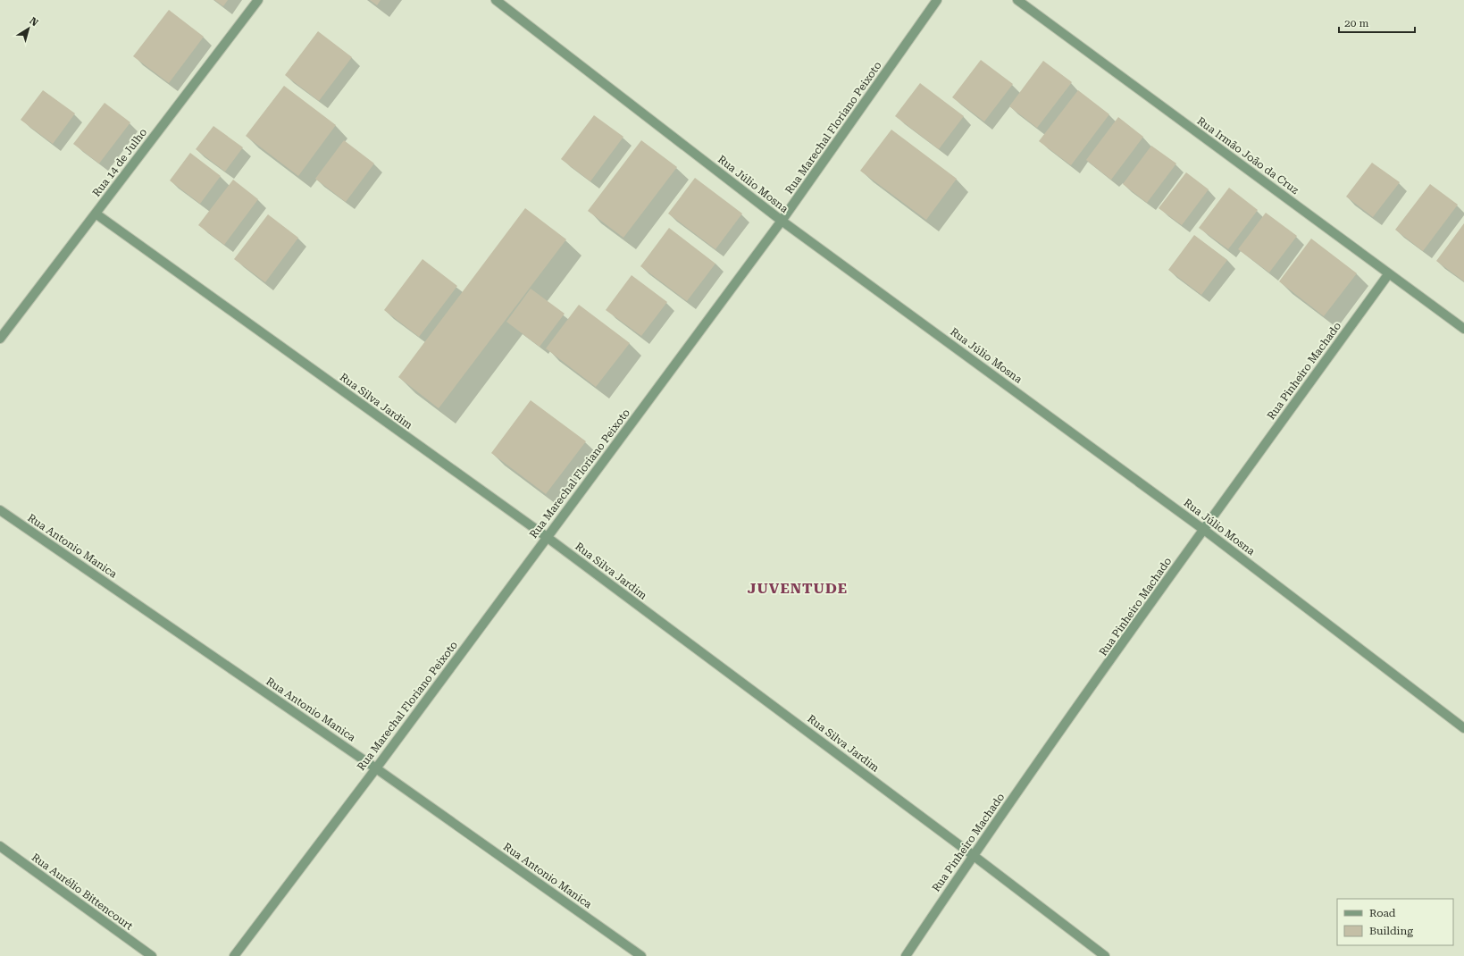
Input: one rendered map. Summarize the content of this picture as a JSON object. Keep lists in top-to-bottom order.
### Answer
{
  "streets": {
    "street": [
      "Rua Marechal Floriano Peixoto",
      "Rua Irmão João da Cruz",
      "Rua 14 de Julho",
      "Rua Júlio Mosna",
      "Rua Pinheiro Machado",
      "Rua Silva Jardim",
      "Rua Antonio Manica",
      "Rua Aurélio Bittencourt"
    ]
  },
  "crossings": [
    ["Rua Marechal Floriano Peixoto", "Rua Júlio Mosna"],
    ["Rua Marechal Floriano Peixoto", "Rua Silva Jardim"],
    ["Rua Marechal Floriano Peixoto", "Rua Antonio Manica"],
    ["Rua Irmão João da Cruz", "Rua Pinheiro Machado"],
    ["Rua 14 de Julho", "Rua Silva Jardim"],
    ["Rua Júlio Mosna", "Rua Pinheiro Machado"],
    ["Rua Pinheiro Machado", "Rua Silva Jardim"]
  ],
  "districts": ["JUVENTUDE"],
  "legend": ["Road", "Building"],
  "scale_bar": "20 m",
  "north": "top right"
}
